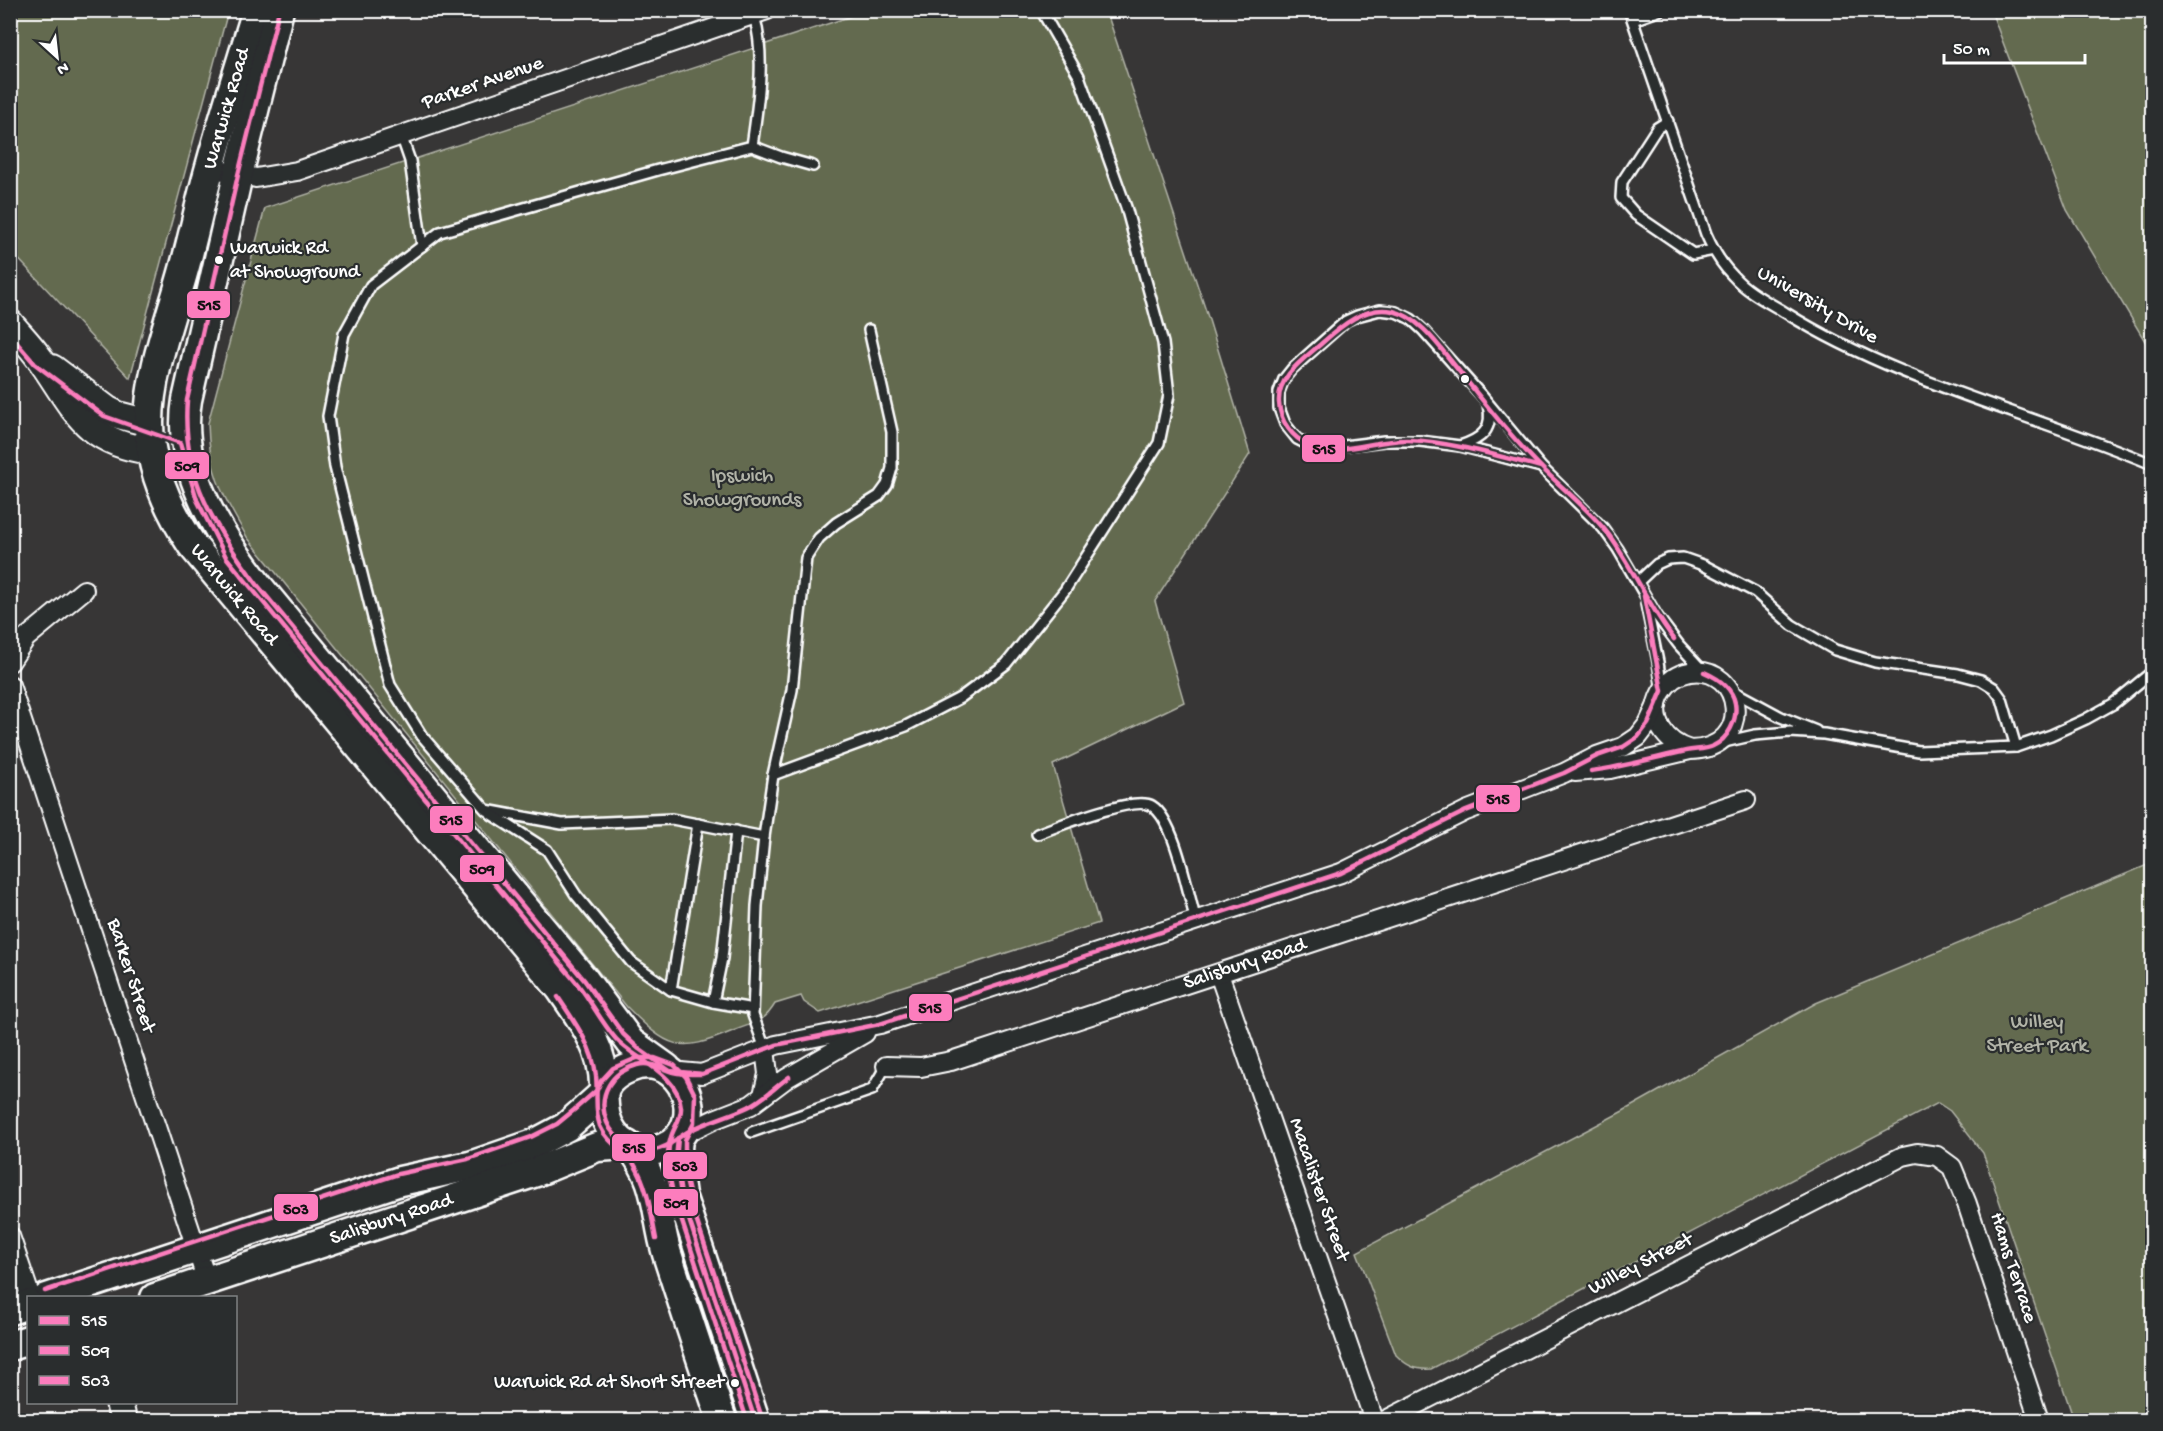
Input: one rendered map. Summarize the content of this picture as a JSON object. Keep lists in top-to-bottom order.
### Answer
{
  "streets": {
    "main road": ["Warwick Road", "Salisbury Road"],
    "street": [
      "Parker Avenue",
      "Barker Street",
      "Macalister Street",
      "Willey Street",
      "Hams Terrace"
    ],
    "lane": ["University Drive"]
  },
  "crossings": [
    ["Parker Avenue", "Warwick Road"],
    ["Warwick Road", "Salisbury Road"],
    ["Salisbury Road", "Barker Street"],
    ["Salisbury Road", "Macalister Street"],
    ["Willey Street", "Hams Terrace"]
  ],
  "parks": ["Ipswich Showgrounds", "Willey Street Park"],
  "places": ["Warwick Rd at Showground", "Warwick Rd at Short Street"],
  "lines": ["transit line 515", "transit line 509", "transit line 503"],
  "legend": ["515", "509", "503"],
  "scale_bar": "50 m",
  "north": "bottom right"
}
